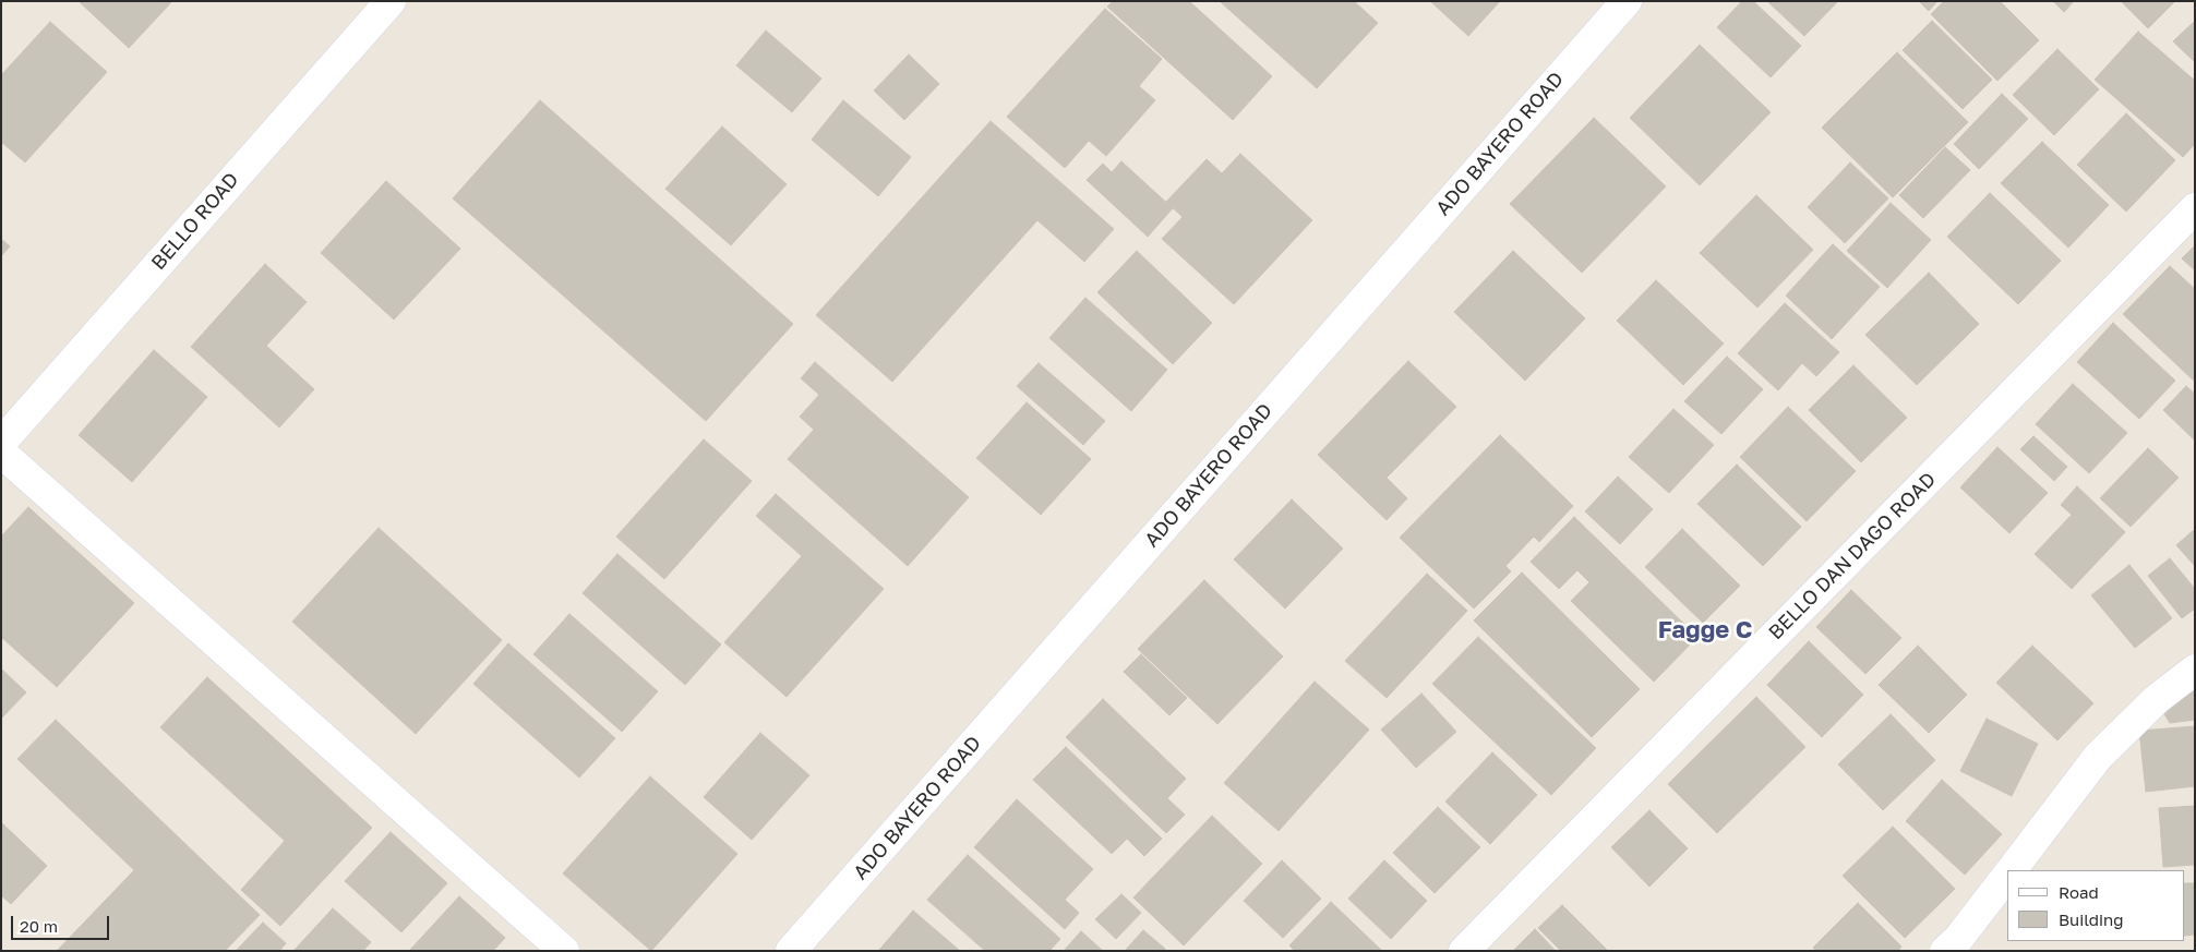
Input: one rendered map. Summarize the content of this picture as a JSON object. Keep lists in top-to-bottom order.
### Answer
{
  "streets": {
    "street": ["ADO BAYERO ROAD", "BELLO ROAD", "BELLO DAN DAGO ROAD"]
  },
  "districts": ["Fagge C"],
  "legend": ["Road", "Building"],
  "scale_bar": "20 m"
}
